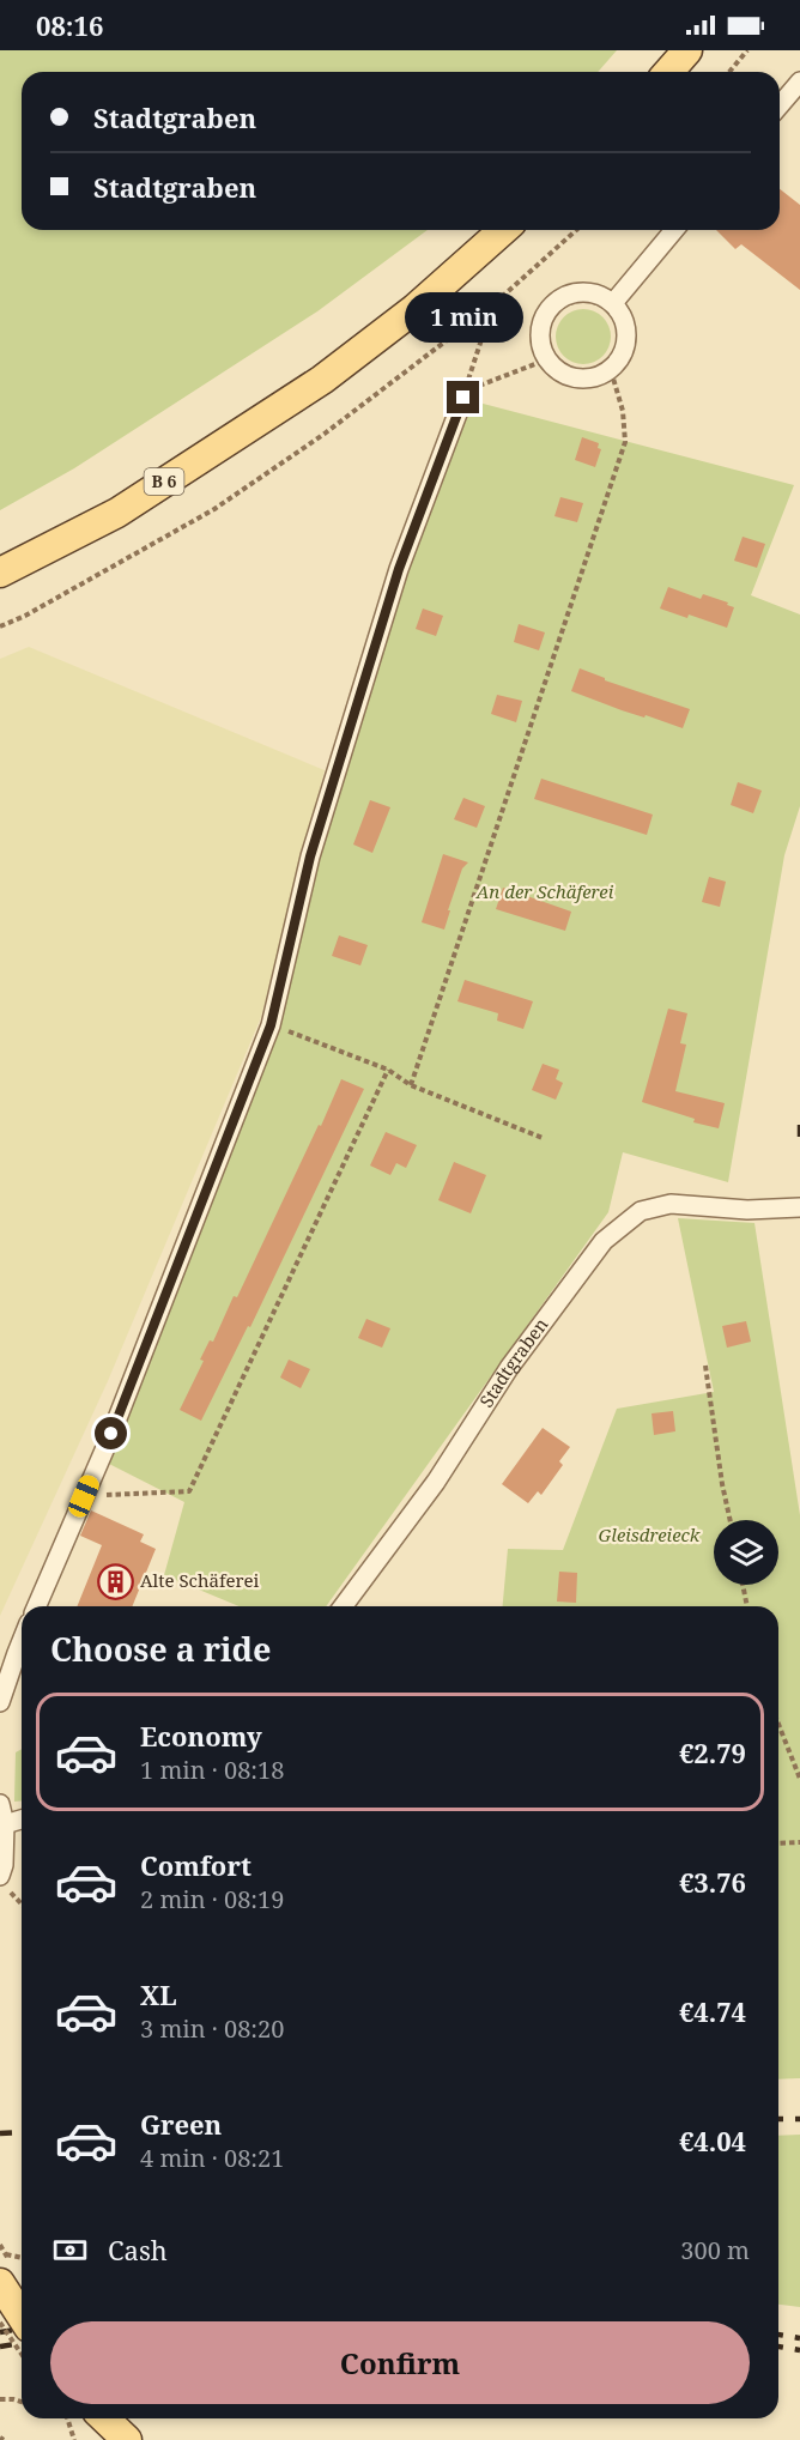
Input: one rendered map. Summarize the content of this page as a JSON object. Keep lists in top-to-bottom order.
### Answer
{
  "streets": {
    "main road": ["B 6"],
    "street": ["Stadtgraben"]
  },
  "parks": ["An der Schäferei", "Gleisdreieck"],
  "places": {
    "building": ["Alte Schäferei"]
  },
  "page": {
    "status": "08:16",
    "banner": ["Stadtgraben", "Stadtgraben"],
    "bubble": "1 min",
    "heading": "Choose a ride",
    "list": [
      {
        "name": "Economy",
        "note": "1 min · 08:18",
        "value": "€2.79"
      },
      {
        "name": "Comfort",
        "note": "2 min · 08:19",
        "value": "€3.76"
      },
      {
        "name": "XL",
        "note": "3 min · 08:20",
        "value": "€4.74"
      },
      {
        "name": "Green",
        "note": "4 min · 08:21",
        "value": "€4.04"
      }
    ],
    "pay": ["Cash", "300 m"],
    "buttons": "Confirm"
  }
}
